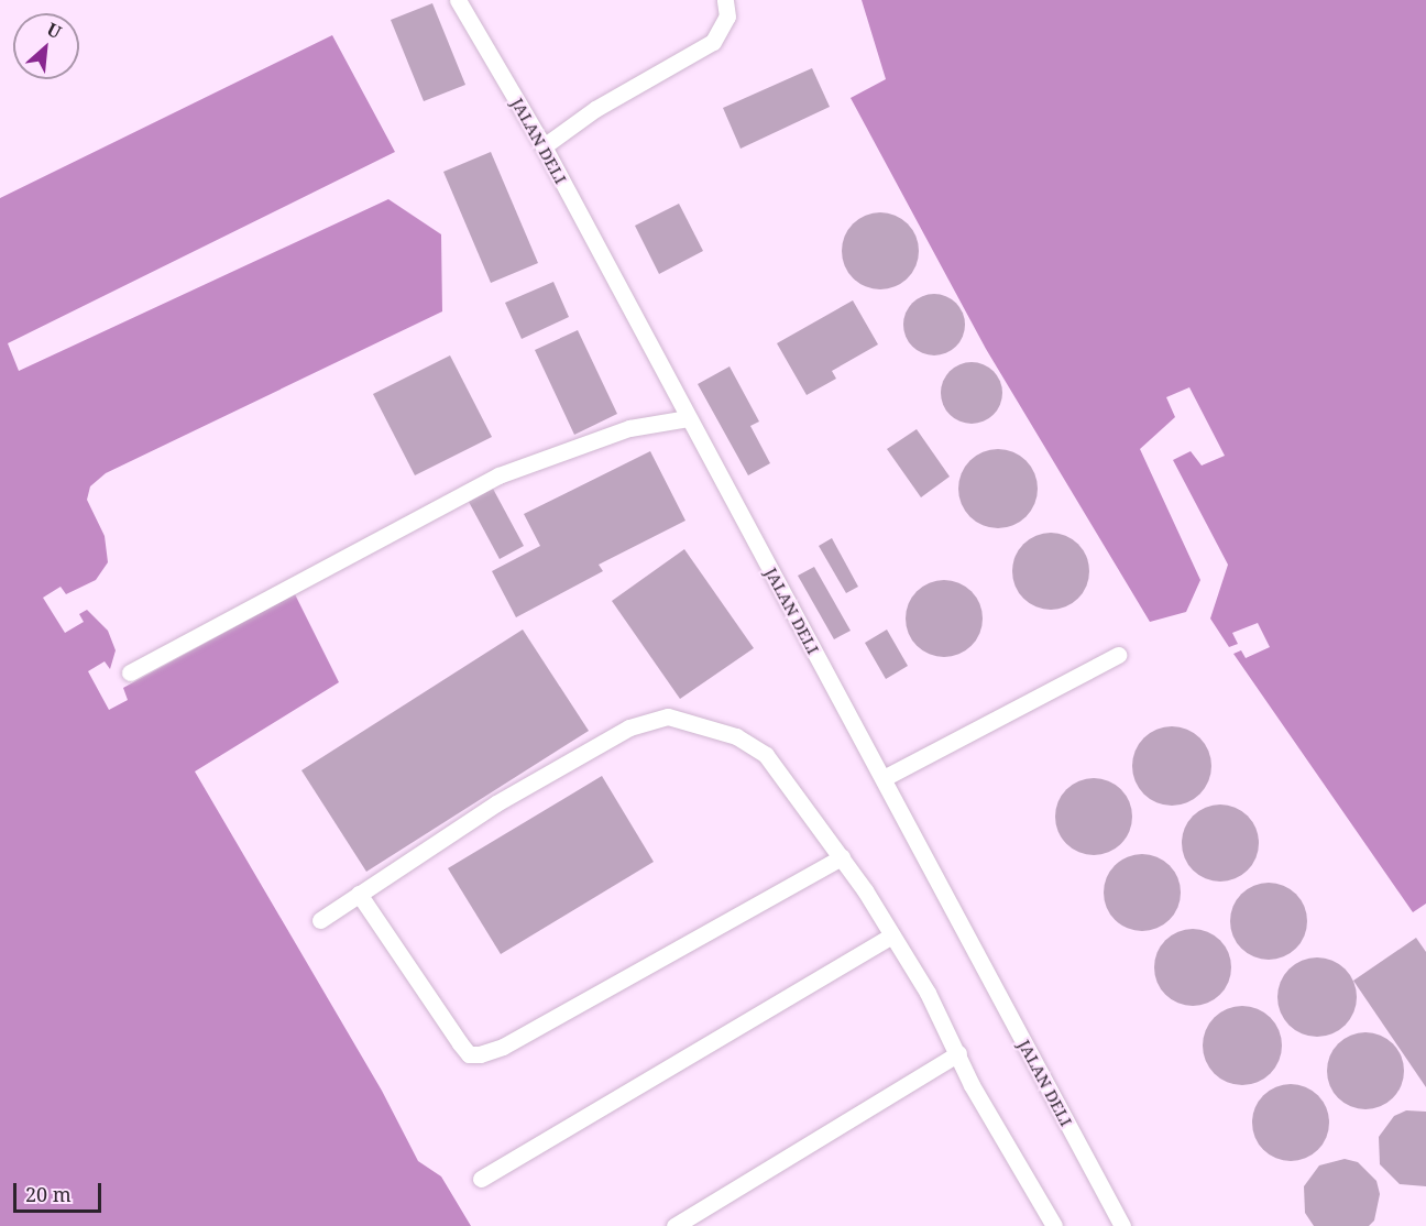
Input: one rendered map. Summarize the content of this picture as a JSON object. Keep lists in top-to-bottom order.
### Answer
{
  "streets": {
    "lane": ["JALAN DELI"]
  },
  "scale_bar": "20 m",
  "north": "top right"
}
